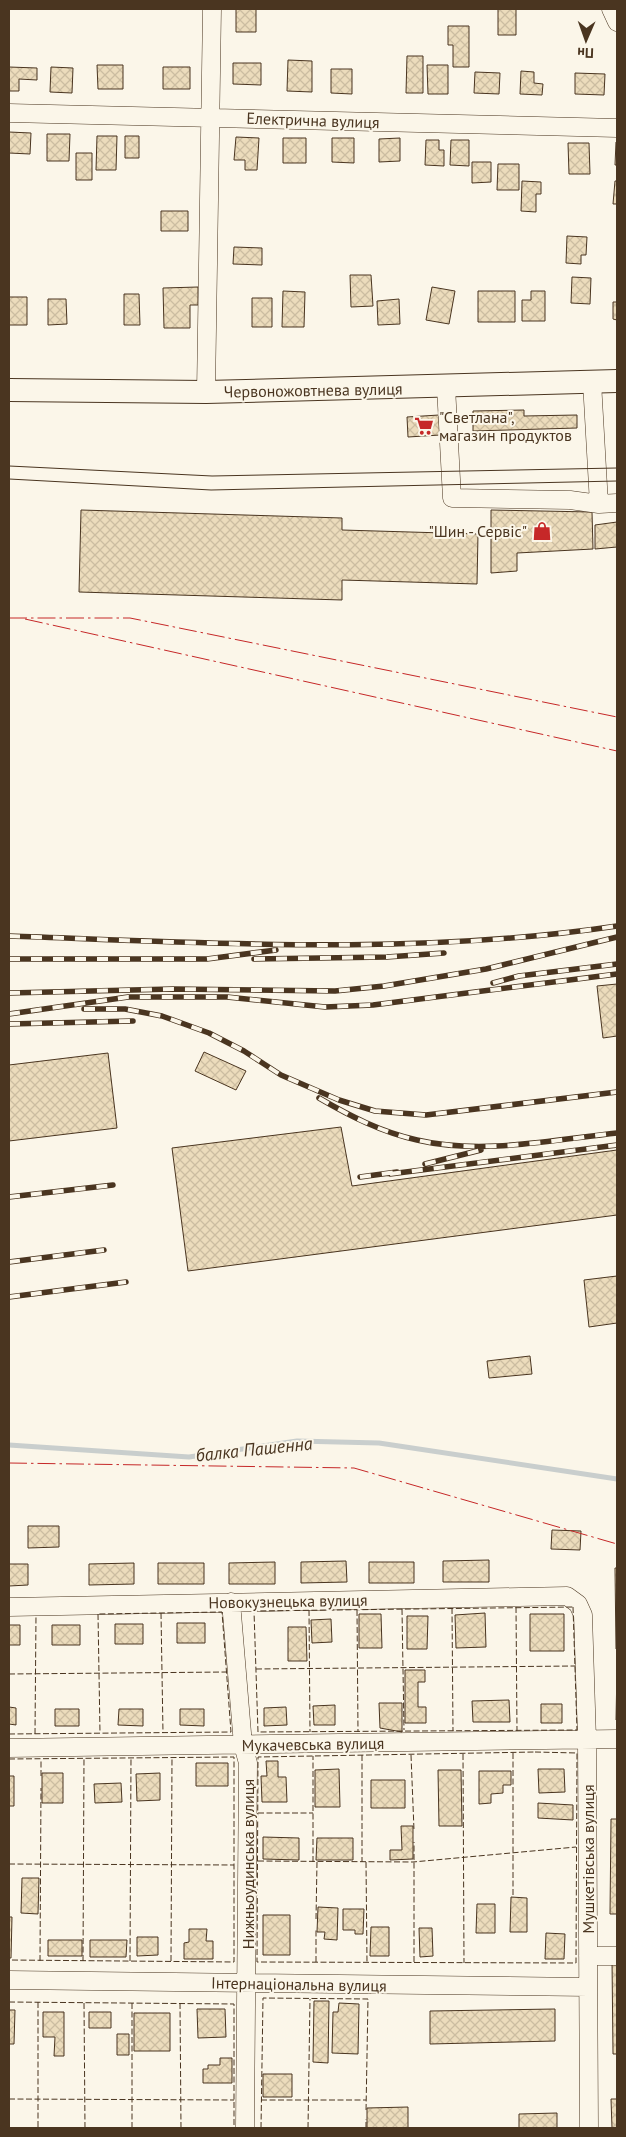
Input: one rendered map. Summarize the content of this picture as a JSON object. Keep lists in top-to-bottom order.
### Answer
{
  "streets": {
    "main road": ["Червоножовтнева вулиця"],
    "street": [
      "Електрична вулиця",
      "Новокузнецька вулиця",
      "Мукачевська вулиця",
      "Мушкетівська вулиця",
      "Нижньоудинська вулиця",
      "Інтернаціональна вулиця"
    ]
  },
  "crossings": [
    ["Новокузнецька вулиця", "Мушкетівська вулиця"],
    ["Новокузнецька вулиця", "Нижньоудинська вулиця"],
    ["Мукачевська вулиця", "Мушкетівська вулиця"],
    ["Мукачевська вулиця", "Нижньоудинська вулиця"],
    ["Мушкетівська вулиця", "Інтернаціональна вулиця"],
    ["Нижньоудинська вулиця", "Інтернаціональна вулиця"]
  ],
  "water": ["балка Пашенна"],
  "places": {
    "supermarket": ["\"Светлана\", магазин продуктов"],
    "shop": ["\"Шин - Сервіс\""]
  },
  "north": "bottom"
}
